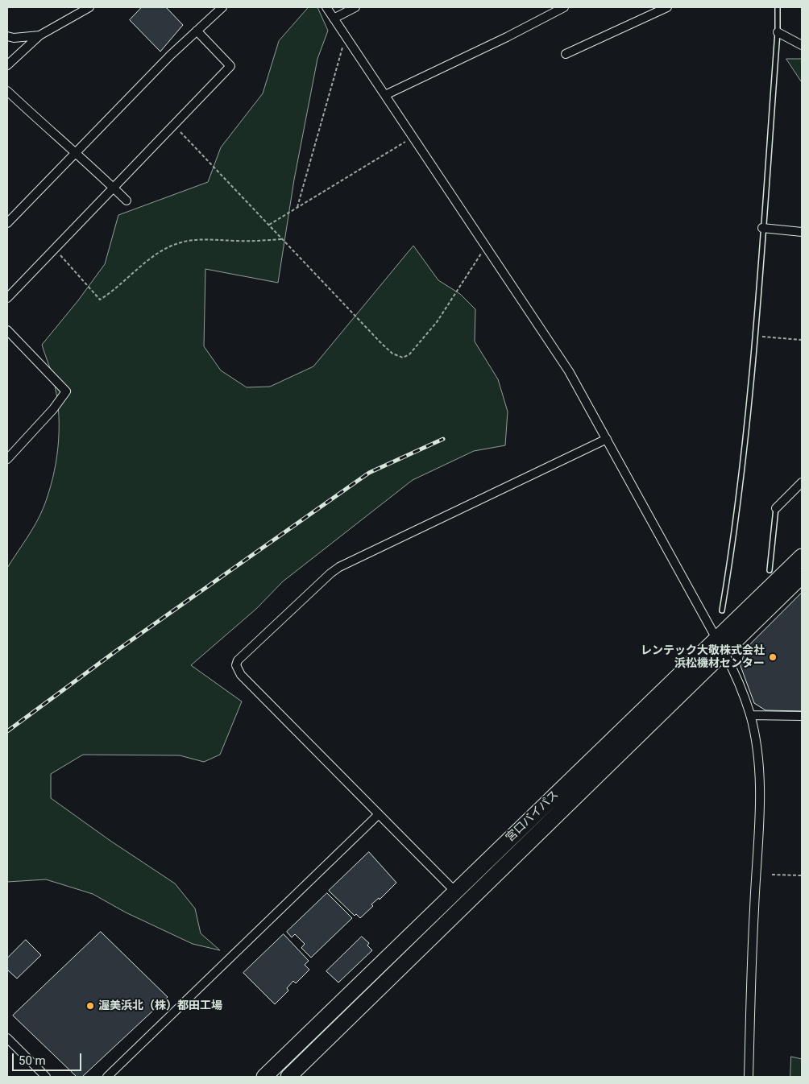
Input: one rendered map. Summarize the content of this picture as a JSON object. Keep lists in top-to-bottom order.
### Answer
{
  "streets": {
    "highway": ["宮口バイパス"]
  },
  "places": ["レンテック大敬株式会社 浜松機材センター", "渥美浜北（株）都田工場"],
  "scale_bar": "50 m"
}
